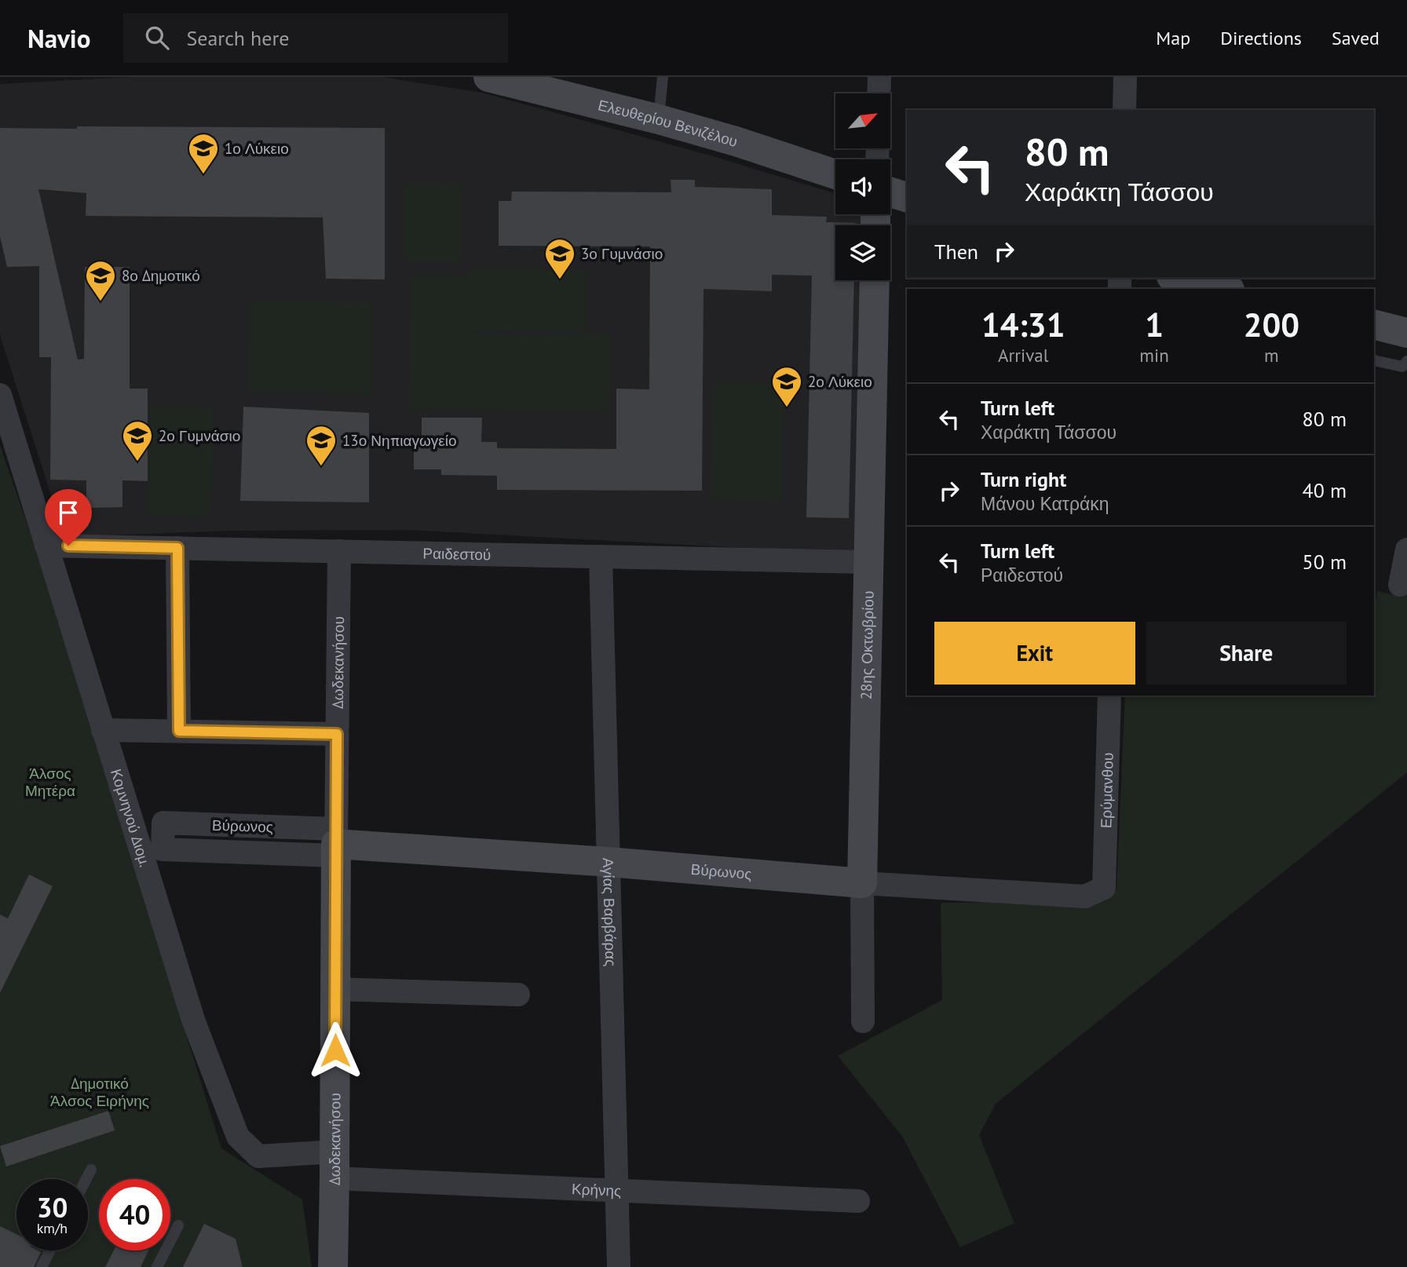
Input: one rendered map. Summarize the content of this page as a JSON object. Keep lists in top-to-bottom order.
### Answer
{
  "streets": {
    "street": [
      "Ελευθερίου Βενιζέλου",
      "Ραιδεστού",
      "28ης Οκτωβρίου",
      "Δωδεκανήσου",
      "Ερύμανθου",
      "Κομνηνού Διομ.",
      "Βύρωνος",
      "Αγίας Βαρβάρας",
      "Κρήνης"
    ]
  },
  "crossings": [
    ["Ραιδεστού", "28ης Οκτωβρίου"],
    ["Ραιδεστού", "Δωδεκανήσου"],
    ["Ραιδεστού", "Κομνηνού Διομ."],
    ["Ραιδεστού", "Αγίας Βαρβάρας"],
    ["28ης Οκτωβρίου", "Βύρωνος"],
    ["Δωδεκανήσου", "Κομνηνού Διομ."],
    ["Δωδεκανήσου", "Βύρωνος"],
    ["Δωδεκανήσου", "Κρήνης"],
    ["Ερύμανθου", "Βύρωνος"],
    ["Κομνηνού Διομ.", "Βύρωνος"],
    ["Κομνηνού Διομ.", "Κρήνης"],
    ["Βύρωνος", "Αγίας Βαρβάρας"],
    ["Αγίας Βαρβάρας", "Κρήνης"]
  ],
  "parks": ["Άλσος Μητέρα", "Δημοτικό Άλσος Ειρήνης"],
  "places": {
    "school or university": [
      "1ο Λύκειο",
      "3ο Γυμνάσιο",
      "8ο Δημοτικό",
      "2ο Λύκειο",
      "2ο Γυμνάσιο",
      "13ο Νηπιαγωγείο"
    ]
  },
  "north": "top right",
  "page": {
    "header": "Navio",
    "search": "Search here",
    "nav": ["Map", "Directions", "Saved"],
    "turn": ["80 m", "Χαράκτη Τάσσου"],
    "then": "Then",
    "eta": [
      "14:31",
      "Arrival",
      "1",
      "min",
      "200",
      "m"
    ],
    "list": [
      {
        "name": "Turn left",
        "note": "Χαράκτη Τάσσου",
        "value": "80 m"
      },
      {
        "name": "Turn right",
        "note": "Μάνου Κατράκη",
        "value": "40 m"
      },
      {
        "name": "Turn left",
        "note": "Ραιδεστού",
        "value": "50 m"
      }
    ],
    "buttons": ["Exit", "Share"],
    "speed": "30 km/h",
    "limit": "40"
  }
}
